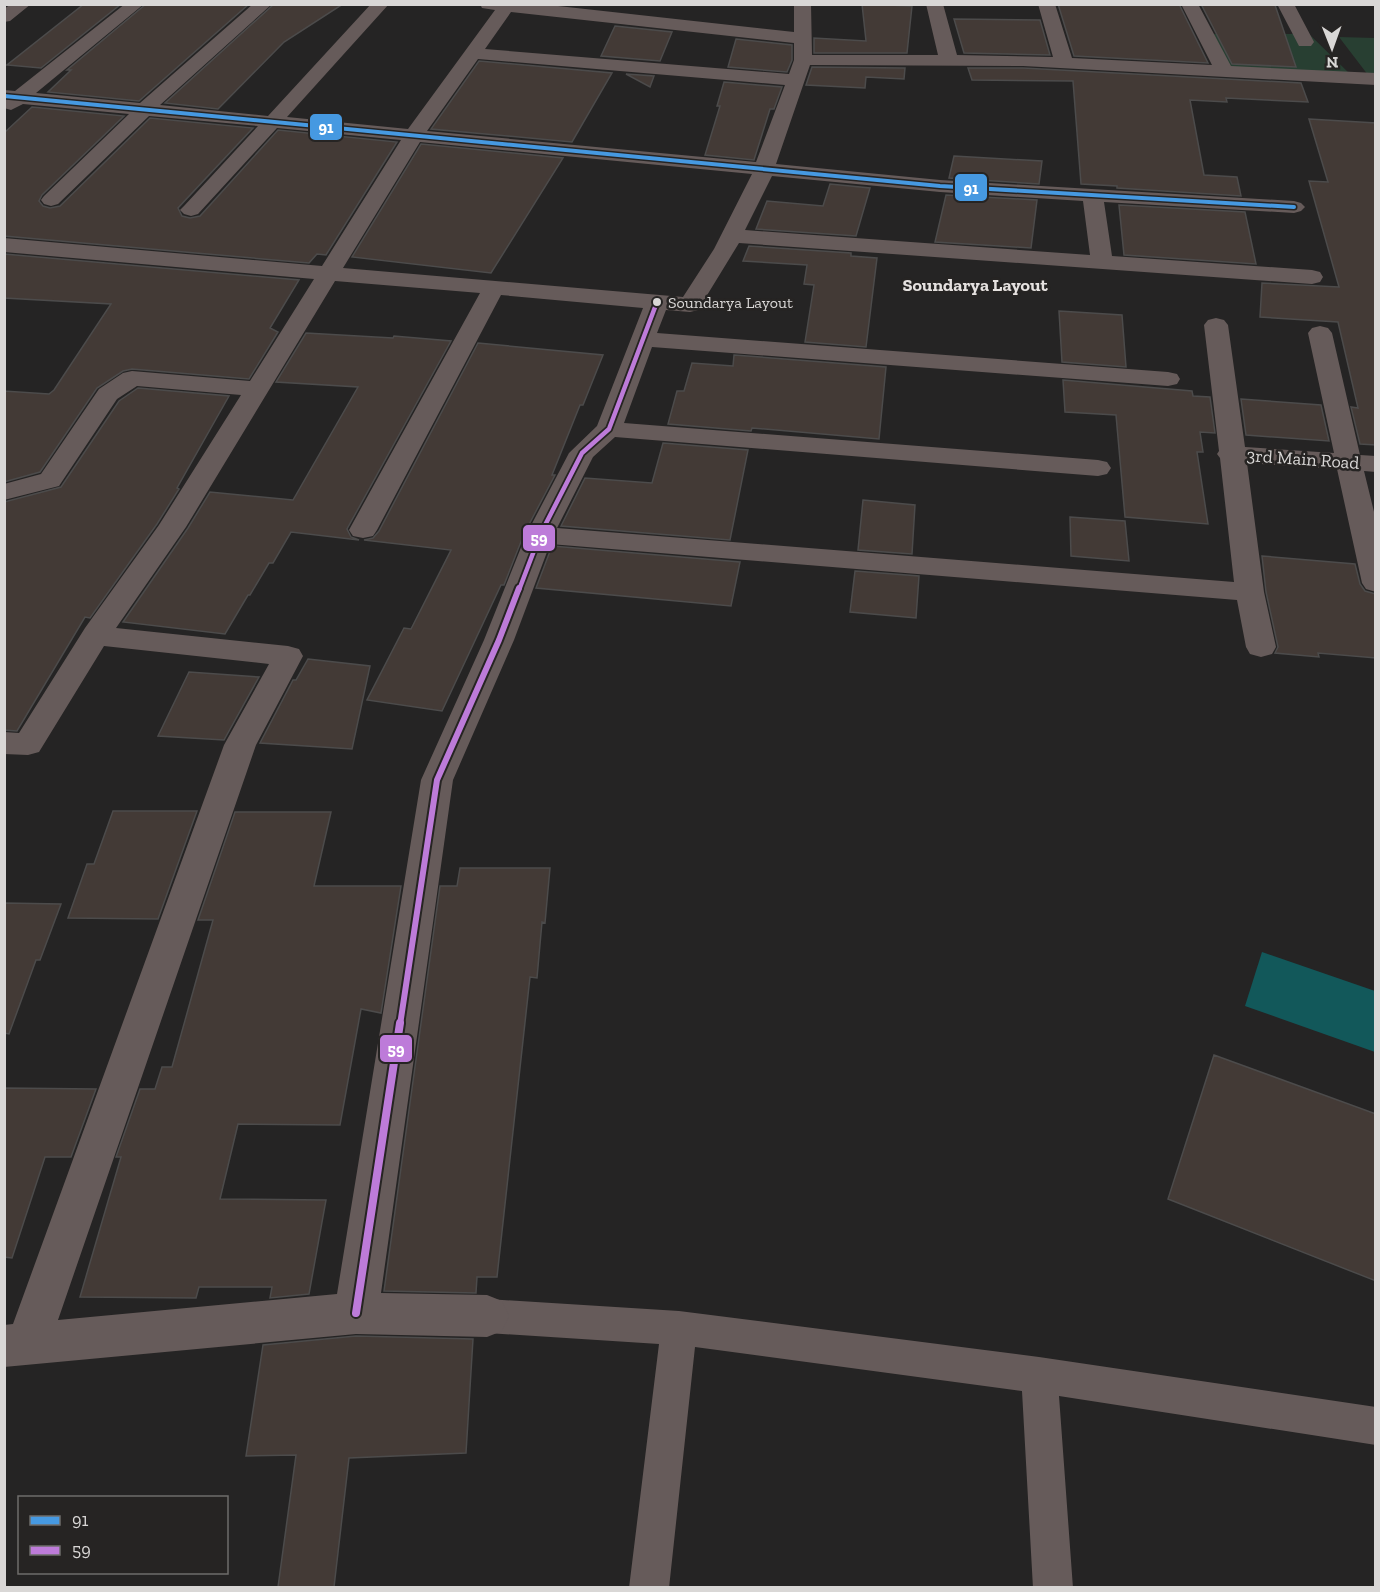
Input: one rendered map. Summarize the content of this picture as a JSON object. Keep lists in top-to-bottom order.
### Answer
{
  "streets": {
    "street": ["3rd Main Road"]
  },
  "districts": ["Soundarya Layout"],
  "places": ["Soundarya Layout"],
  "lines": ["transit line 91", "transit line 59"],
  "legend": ["91", "59"],
  "north": "bottom"
}
